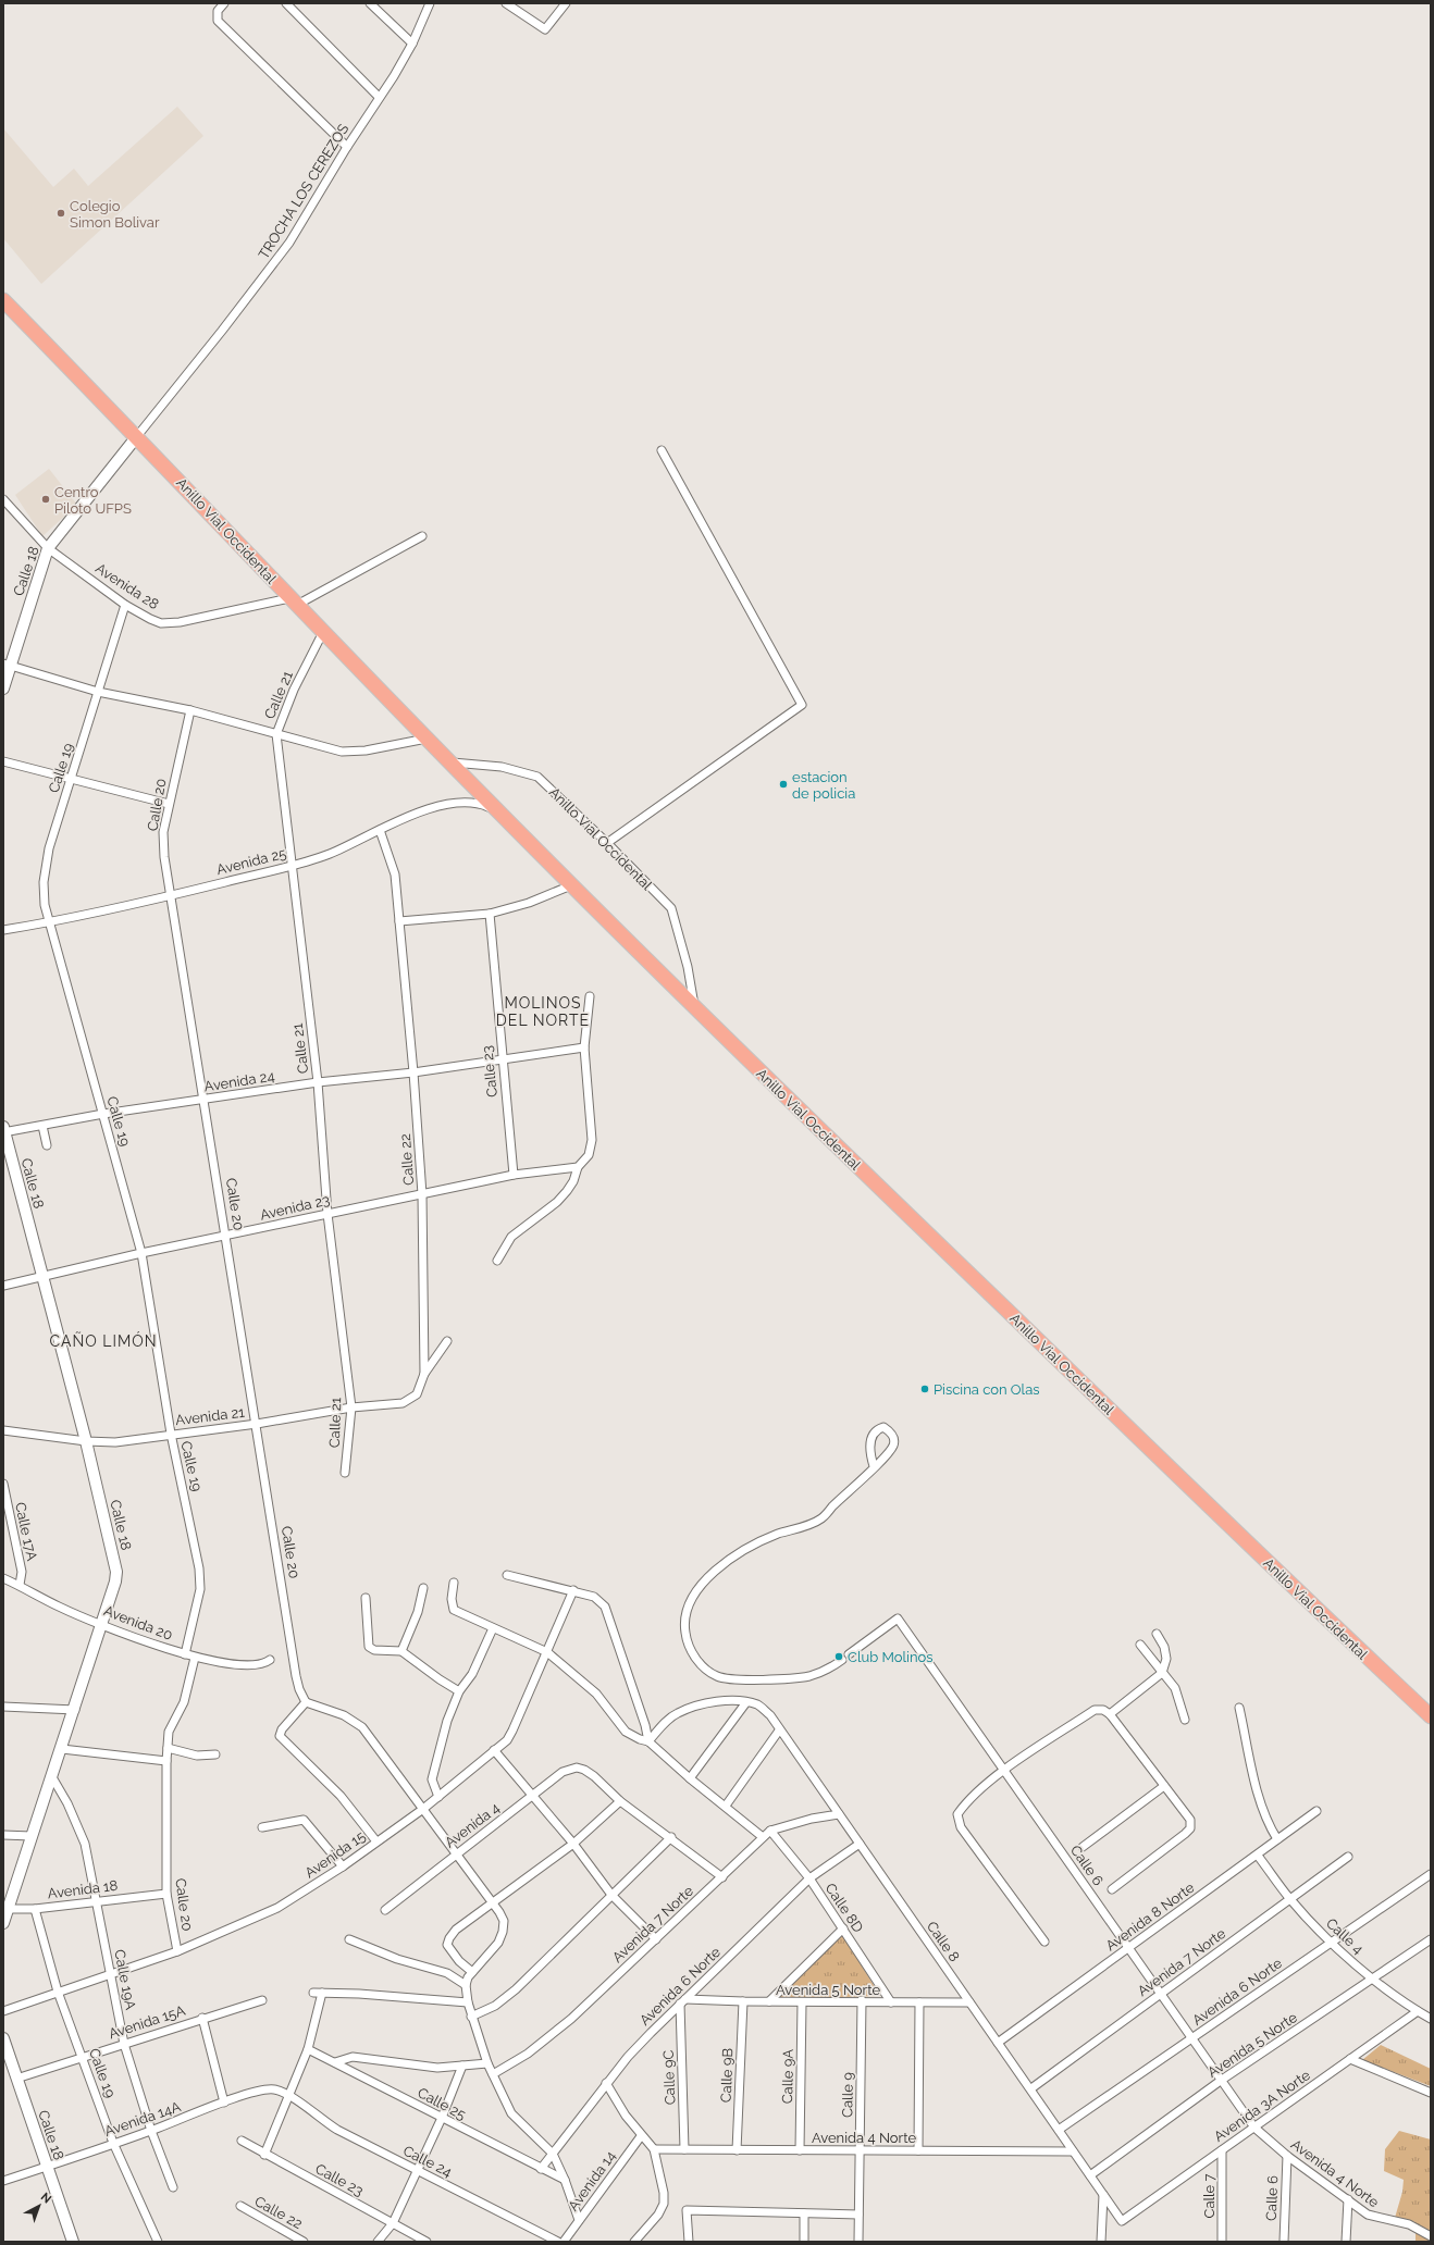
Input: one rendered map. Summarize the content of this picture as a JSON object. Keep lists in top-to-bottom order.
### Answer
{
  "streets": {
    "highway": ["Anillo Vial Occidental"],
    "street": [
      "TROCHA LOS CEREZOS",
      "Calle 18",
      "Avenida 28",
      "Calle 21",
      "Calle 19",
      "Calle 20",
      "Avenida 25",
      "Calle 23",
      "Avenida 24",
      "Calle 22",
      "Avenida 23",
      "Avenida 21",
      "Calle 17A",
      "Avenida 20",
      "Avenida 4",
      "Avenida 15",
      "Calle 6",
      "Avenida 18",
      "Calle 8D",
      "Avenida 8 Norte",
      "Avenida 7 Norte",
      "Calle 4",
      "Calle 8",
      "Calle 19A",
      "Avenida 6 Norte",
      "Avenida 5 Norte",
      "Avenida 15A",
      "Calle 9B",
      "Calle 9A",
      "Calle 9C",
      "Calle 9",
      "Calle 25",
      "Avenida 3A Norte",
      "Avenida 14A",
      "Avenida 4 Norte",
      "Calle 24",
      "Avenida 14",
      "Calle 7"
    ]
  },
  "crossings": [
    ["TROCHA LOS CEREZOS", "Anillo Vial Occidental"],
    ["TROCHA LOS CEREZOS", "Calle 18"],
    ["Anillo Vial Occidental", "Calle 18"],
    ["Anillo Vial Occidental", "Avenida 28"],
    ["Anillo Vial Occidental", "Calle 21"],
    ["Anillo Vial Occidental", "Avenida 25"],
    ["Calle 18", "Avenida 28"],
    ["Calle 18", "Avenida 24"],
    ["Calle 18", "Avenida 23"],
    ["Calle 18", "Avenida 21"],
    ["Calle 18", "Avenida 20"],
    ["Calle 18", "Avenida 18"],
    ["Calle 18", "Calle 19A"],
    ["Calle 18", "Avenida 15A"],
    ["Calle 18", "Avenida 14A"],
    ["Avenida 28", "Calle 19"],
    ["Calle 21", "Avenida 25"],
    ["Calle 21", "Avenida 24"],
    ["Calle 21", "Avenida 23"],
    ["Calle 21", "Avenida 21"],
    ["Calle 19", "Avenida 25"],
    ["Calle 19", "Avenida 24"],
    ["Calle 19", "Avenida 23"],
    ["Calle 19", "Avenida 21"],
    ["Calle 19", "Avenida 20"],
    ["Calle 19", "Avenida 15"],
    ["Calle 19", "Avenida 18"],
    ["Calle 19", "Avenida 15A"],
    ["Calle 19", "Avenida 14A"],
    ["Calle 20", "Avenida 25"],
    ["Calle 20", "Avenida 24"],
    ["Calle 20", "Avenida 23"],
    ["Calle 20", "Avenida 21"],
    ["Calle 20", "Avenida 20"],
    ["Calle 20", "Avenida 15"],
    ["Calle 20", "Avenida 18"],
    ["Avenida 25", "Calle 22"],
    ["Calle 23", "Avenida 24"],
    ["Calle 23", "Avenida 23"],
    ["Avenida 24", "Calle 22"],
    ["Calle 22", "Avenida 23"],
    ["Calle 22", "Avenida 21"],
    ["Calle 17A", "Avenida 20"],
    ["Avenida 15", "Calle 19A"],
    ["Calle 6", "Avenida 8 Norte"],
    ["Calle 6", "Avenida 7 Norte"],
    ["Calle 6", "Avenida 6 Norte"],
    ["Calle 6", "Avenida 5 Norte"],
    ["Calle 6", "Avenida 3A Norte"],
    ["Calle 6", "Avenida 4 Norte"],
    ["Avenida 18", "Calle 19A"],
    ["Calle 8D", "Avenida 7 Norte"],
    ["Calle 8D", "Avenida 6 Norte"],
    ["Calle 8D", "Avenida 5 Norte"],
    ["Avenida 8 Norte", "Calle 4"],
    ["Avenida 8 Norte", "Calle 8"],
    ["Avenida 7 Norte", "Calle 4"],
    ["Avenida 7 Norte", "Calle 8"],
    ["Calle 4", "Avenida 6 Norte"],
    ["Calle 4", "Avenida 5 Norte"],
    ["Calle 4", "Avenida 3A Norte"],
    ["Calle 8", "Avenida 6 Norte"],
    ["Calle 8", "Avenida 5 Norte"],
    ["Calle 8", "Avenida 3A Norte"],
    ["Calle 8", "Avenida 4 Norte"],
    ["Calle 19A", "Avenida 15A"],
    ["Calle 19A", "Avenida 14A"],
    ["Avenida 6 Norte", "Avenida 5 Norte"],
    ["Avenida 6 Norte", "Calle 9C"],
    ["Avenida 6 Norte", "Calle 25"],
    ["Avenida 5 Norte", "Calle 9B"],
    ["Avenida 5 Norte", "Calle 9A"],
    ["Avenida 5 Norte", "Calle 9C"],
    ["Avenida 5 Norte", "Calle 9"],
    ["Calle 9B", "Avenida 4 Norte"],
    ["Calle 9A", "Avenida 4 Norte"],
    ["Calle 9C", "Avenida 4 Norte"],
    ["Calle 9", "Avenida 4 Norte"],
    ["Avenida 3A Norte", "Avenida 4 Norte"],
    ["Avenida 3A Norte", "Calle 7"],
    ["Avenida 14A", "Calle 24"]
  ],
  "districts": ["MOLINOS DEL NORTE", "CAÑO LIMÓN"],
  "places": [
    "Colegio Simon Bolivar",
    "Centro Piloto UFPS",
    "estacion de policia",
    "Piscina con Olas",
    "Club Molinos"
  ],
  "north": "top right"
}
